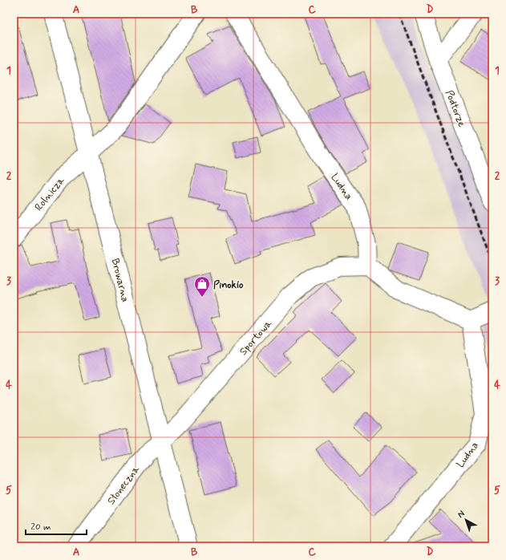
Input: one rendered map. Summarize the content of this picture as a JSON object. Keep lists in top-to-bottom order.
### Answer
{
  "streets": {
    "street": [
      "Podtorze",
      "Ludna",
      "Rolnicza",
      "Browarna",
      "Sportowa",
      "Słoneczna"
    ]
  },
  "crossings": [
    ["Ludna", "Sportowa"],
    ["Rolnicza", "Browarna"],
    ["Browarna", "Sportowa"],
    ["Browarna", "Słoneczna"],
    ["Sportowa", "Słoneczna"]
  ],
  "places": {
    "shop": ["Pinokio"]
  },
  "scale_bar": "20 m",
  "north": "top left",
  "grid": {
    "columns": [
      "A",
      "B",
      "C",
      "D"
    ],
    "rows": [
      "1",
      "2",
      "3",
      "4",
      "5"
    ]
  }
}
